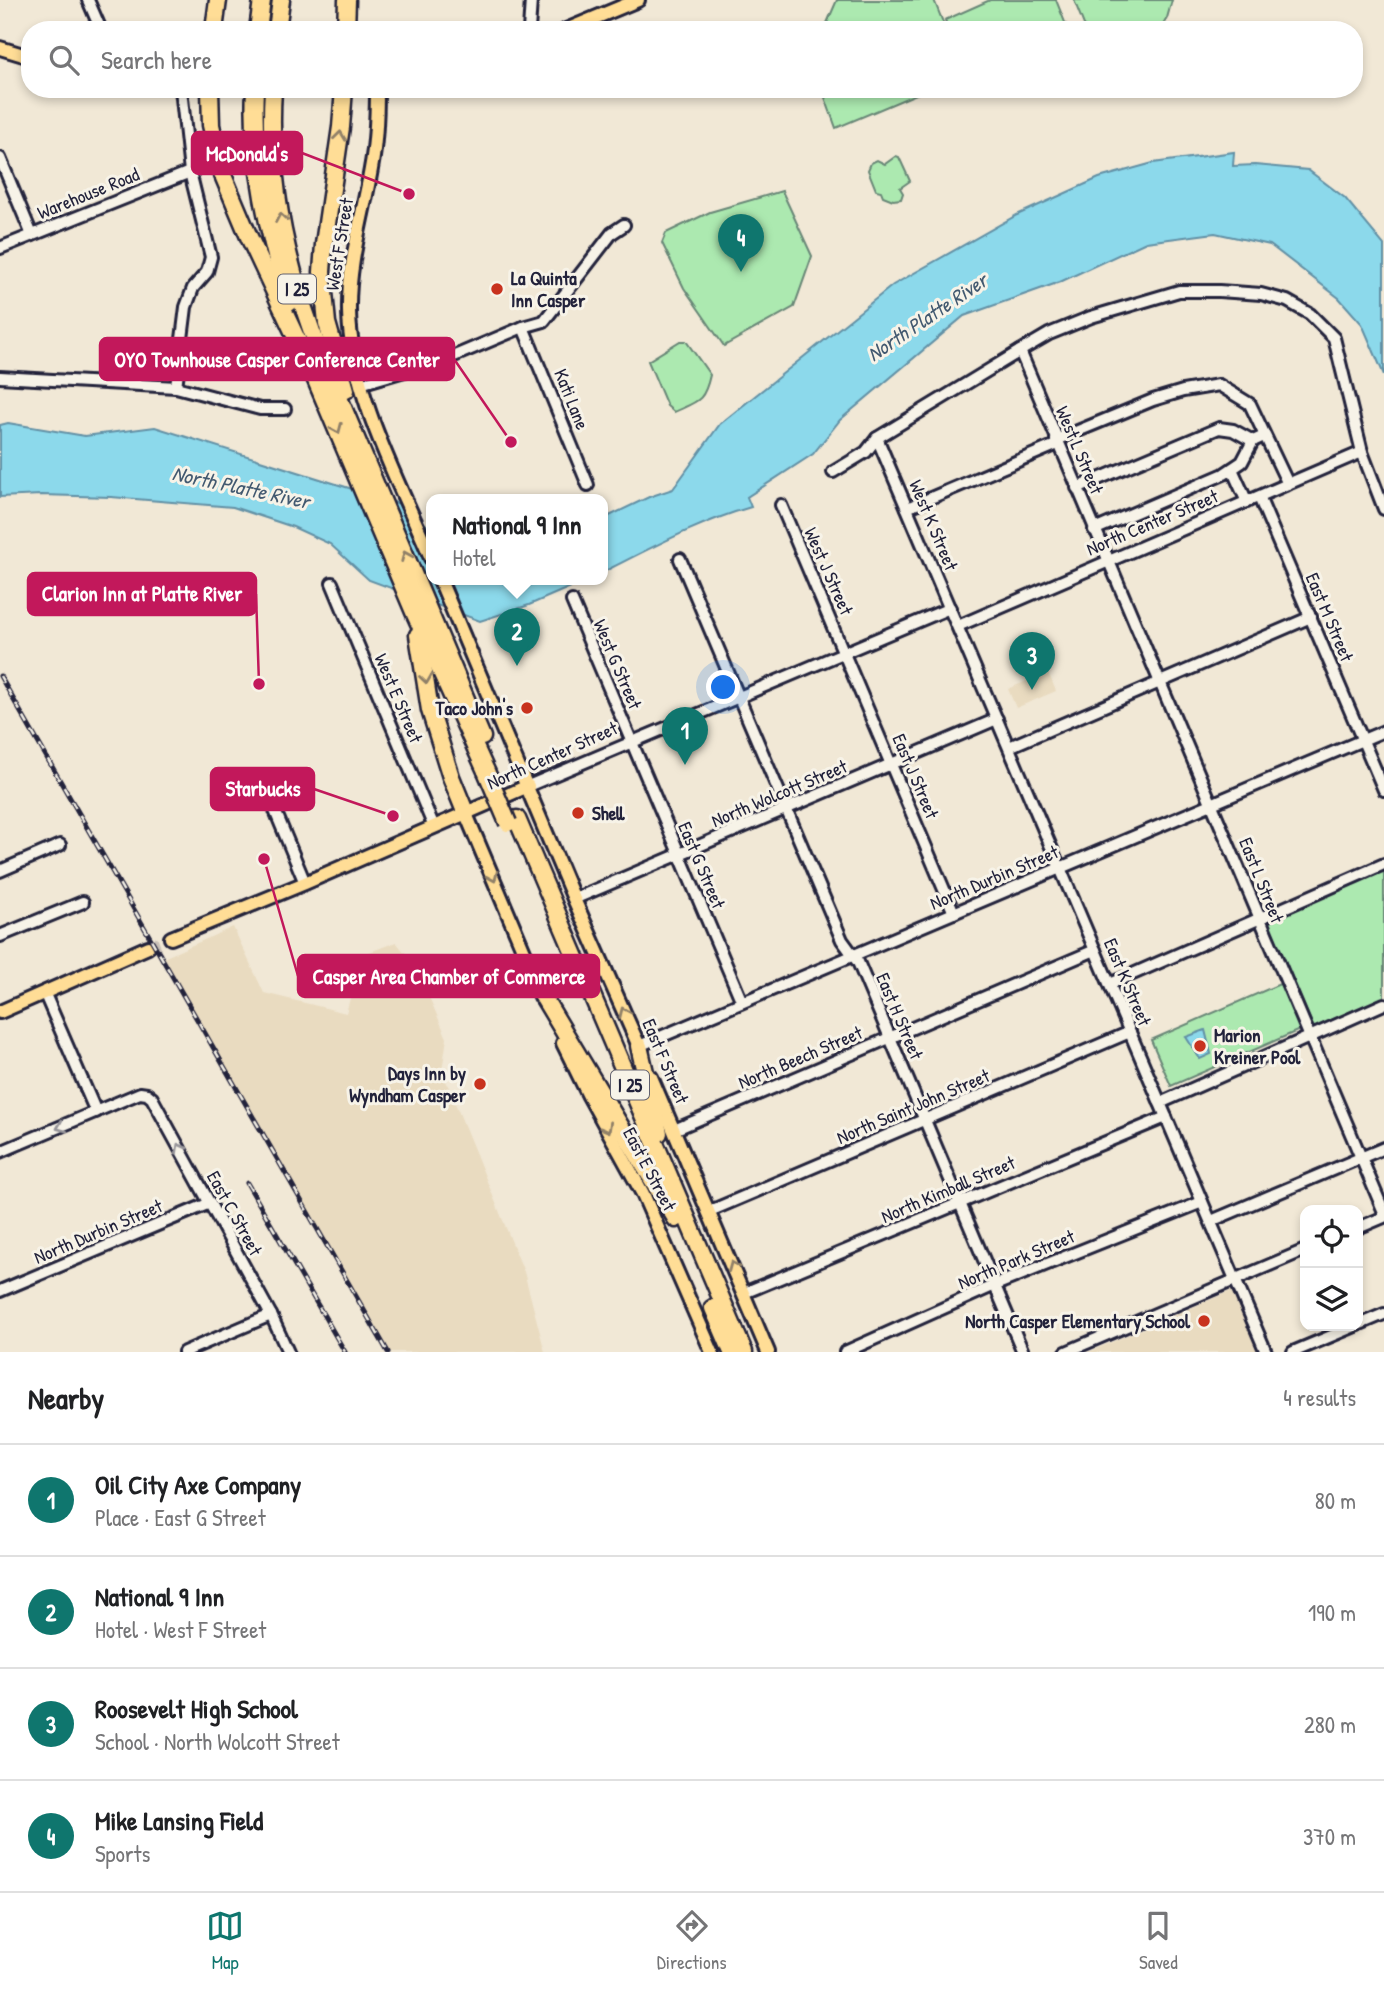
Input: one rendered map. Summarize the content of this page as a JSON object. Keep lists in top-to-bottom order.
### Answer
{
  "streets": {
    "highway": ["I 25"],
    "main road": [
      "West F Street",
      "North Center Street",
      "East F Street",
      "East E Street"
    ],
    "street": [
      "Warehouse Road",
      "Kati Lane",
      "West L Street",
      "West K Street",
      "West J Street",
      "East M Street",
      "West G Street",
      "West E Street",
      "East J Street",
      "North Wolcott Street",
      "East G Street",
      "North Durbin Street",
      "East L Street",
      "East K Street",
      "East H Street",
      "North Beech Street",
      "North Saint John Street",
      "North Kimball Street",
      "East C Street",
      "North Park Street"
    ]
  },
  "crossings": [
    ["West L Street", "North Center Street"],
    ["West L Street", "East L Street"],
    ["North Center Street", "West K Street"],
    ["North Center Street", "West J Street"],
    ["North Center Street", "East M Street"],
    ["North Center Street", "West G Street"],
    ["North Center Street", "West E Street"],
    ["North Center Street", "East J Street"],
    ["North Center Street", "East G Street"],
    ["North Center Street", "East L Street"],
    ["North Center Street", "East K Street"],
    ["North Center Street", "East H Street"],
    ["North Center Street", "East F Street"],
    ["North Center Street", "East E Street"],
    ["West K Street", "East K Street"],
    ["West J Street", "East J Street"],
    ["East M Street", "North Durbin Street"],
    ["West G Street", "East G Street"],
    ["East J Street", "North Wolcott Street"],
    ["East J Street", "North Durbin Street"],
    ["North Wolcott Street", "East G Street"],
    ["North Wolcott Street", "East K Street"],
    ["North Wolcott Street", "East H Street"],
    ["North Wolcott Street", "East F Street"],
    ["East G Street", "North Durbin Street"],
    ["North Durbin Street", "East L Street"],
    ["North Durbin Street", "East K Street"],
    ["North Durbin Street", "East H Street"],
    ["North Durbin Street", "East F Street"],
    ["North Durbin Street", "East C Street"],
    ["East K Street", "North Beech Street"],
    ["East K Street", "North Saint John Street"],
    ["East K Street", "North Kimball Street"],
    ["East K Street", "North Park Street"],
    ["East H Street", "North Beech Street"],
    ["East H Street", "North Saint John Street"],
    ["East H Street", "North Kimball Street"],
    ["East H Street", "North Park Street"],
    ["North Beech Street", "East F Street"],
    ["East F Street", "North Saint John Street"],
    ["East F Street", "North Kimball Street"]
  ],
  "one_way": ["East F Street", "East E Street", "East C Street"],
  "water": ["North Platte River"],
  "places": [
    "McDonald's",
    "La Quinta Inn Casper",
    "OYO Townhouse Casper Conference Center",
    "Clarion Inn at Platte River",
    "Taco John's",
    "Shell",
    "Starbucks",
    "Casper Area Chamber of Commerce",
    "Marion Kreiner Pool",
    "Days Inn by Wyndham Casper",
    "North Casper Elementary School"
  ],
  "page": {
    "search": "Search here",
    "pins": [
      "4",
      "2",
      "3",
      "1"
    ],
    "popup": ["National 9 Inn", "Hotel"],
    "heading": ["Nearby", "4 results"],
    "list": [
      {
        "mark": "1",
        "name": "Oil City Axe Company",
        "note": "Place · East G Street",
        "value": "80 m"
      },
      {
        "mark": "2",
        "name": "National 9 Inn",
        "note": "Hotel · West F Street",
        "value": "190 m"
      },
      {
        "mark": "3",
        "name": "Roosevelt High School",
        "note": "School · North Wolcott Street",
        "value": "280 m"
      },
      {
        "mark": "4",
        "name": "Mike Lansing Field",
        "note": "Sports",
        "value": "370 m"
      }
    ],
    "nav": ["Map", "Directions", "Saved"]
  }
}
